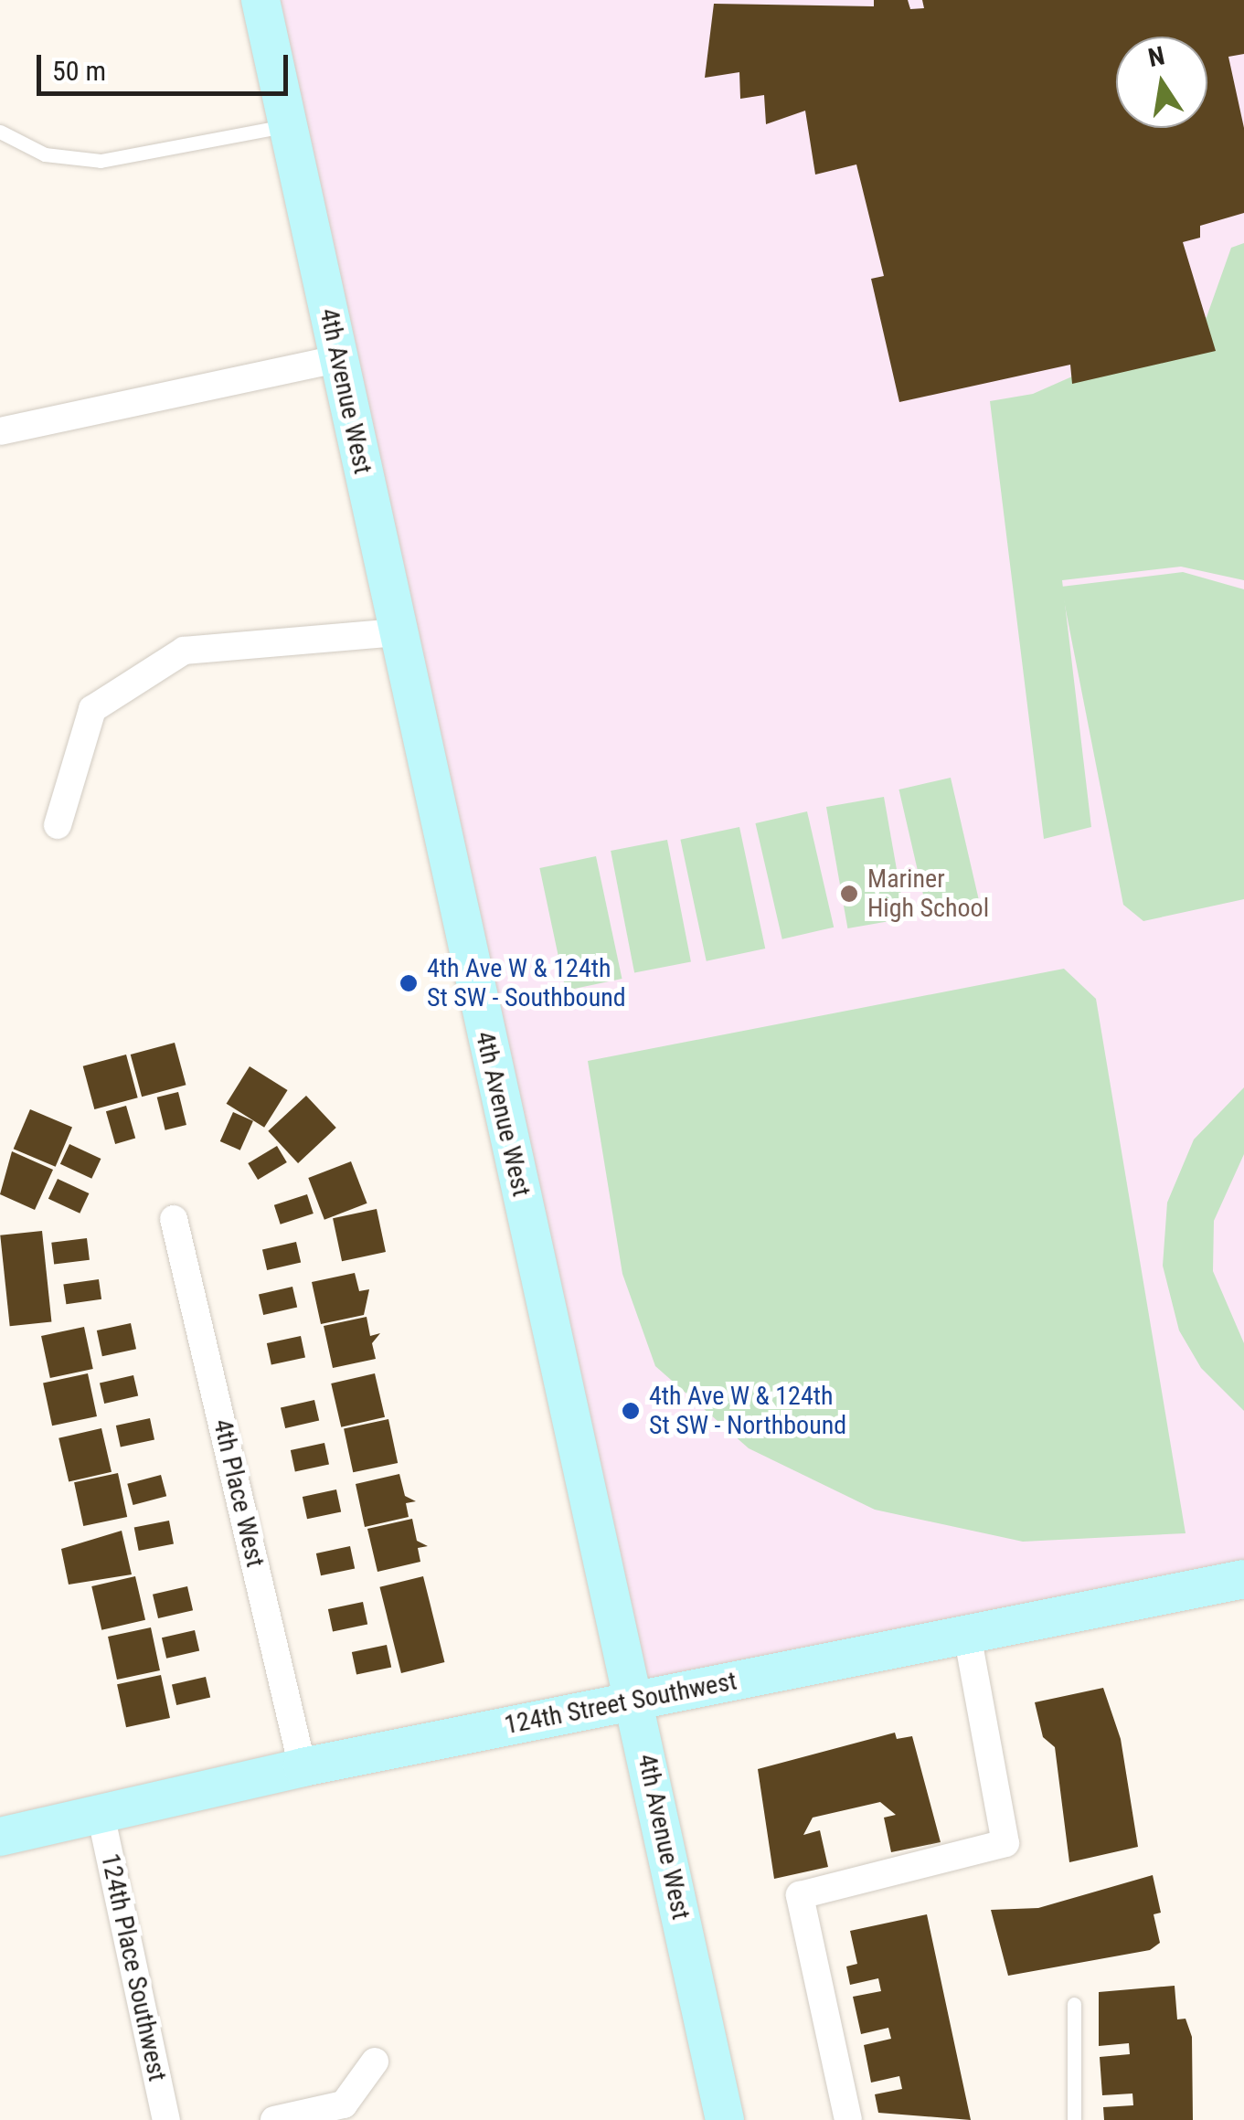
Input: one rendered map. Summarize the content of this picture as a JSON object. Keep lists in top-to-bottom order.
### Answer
{
  "streets": {
    "street": [
      "4th Avenue West",
      "4th Place West",
      "124th Street Southwest",
      "124th Place Southwest"
    ]
  },
  "crossings": [
    ["4th Avenue West", "124th Street Southwest"],
    ["4th Place West", "124th Street Southwest"],
    ["124th Street Southwest", "124th Place Southwest"]
  ],
  "places": ["Mariner High School", "4th Ave W & 124th St SW - Southbound", "4th Ave W & 124th St SW - Northbound"],
  "scale_bar": "50 m",
  "north": "top"
}
